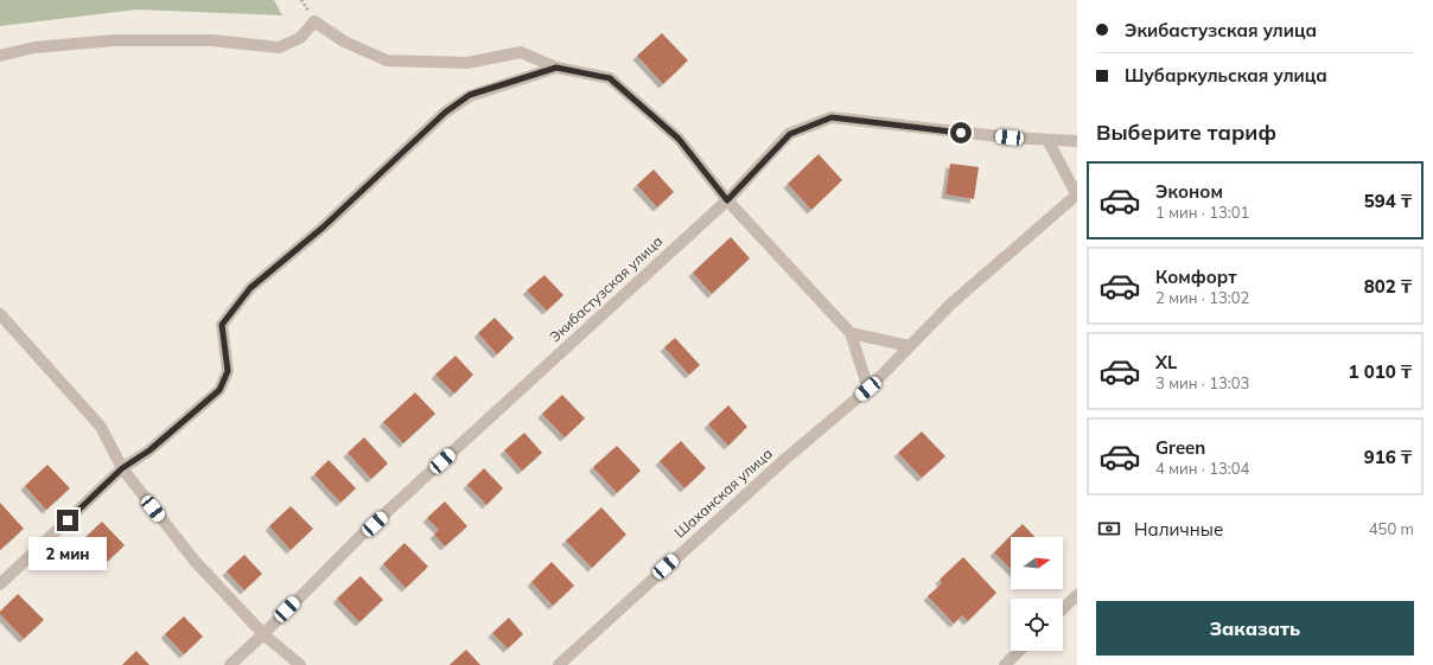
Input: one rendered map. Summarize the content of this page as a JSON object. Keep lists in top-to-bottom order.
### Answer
{
  "streets": {
    "street": ["Экибастузская улица", "Шаханская улица"]
  },
  "north": "right",
  "page": {
    "banner": ["Экибастузская улица", "Шубаркульская улица"],
    "heading": "Выберите тариф",
    "list": [
      {
        "name": "Эконом",
        "note": "1 мин · 13:01",
        "value": "594 ₸"
      },
      {
        "name": "Комфорт",
        "note": "2 мин · 13:02",
        "value": "802 ₸"
      },
      {
        "name": "XL",
        "note": "3 мин · 13:03",
        "value": "1 010 ₸"
      },
      {
        "name": "Green",
        "note": "4 мин · 13:04",
        "value": "916 ₸"
      }
    ],
    "pay": ["Наличные", "450 m"],
    "bubble": "2 мин",
    "buttons": "Заказать"
  }
}
